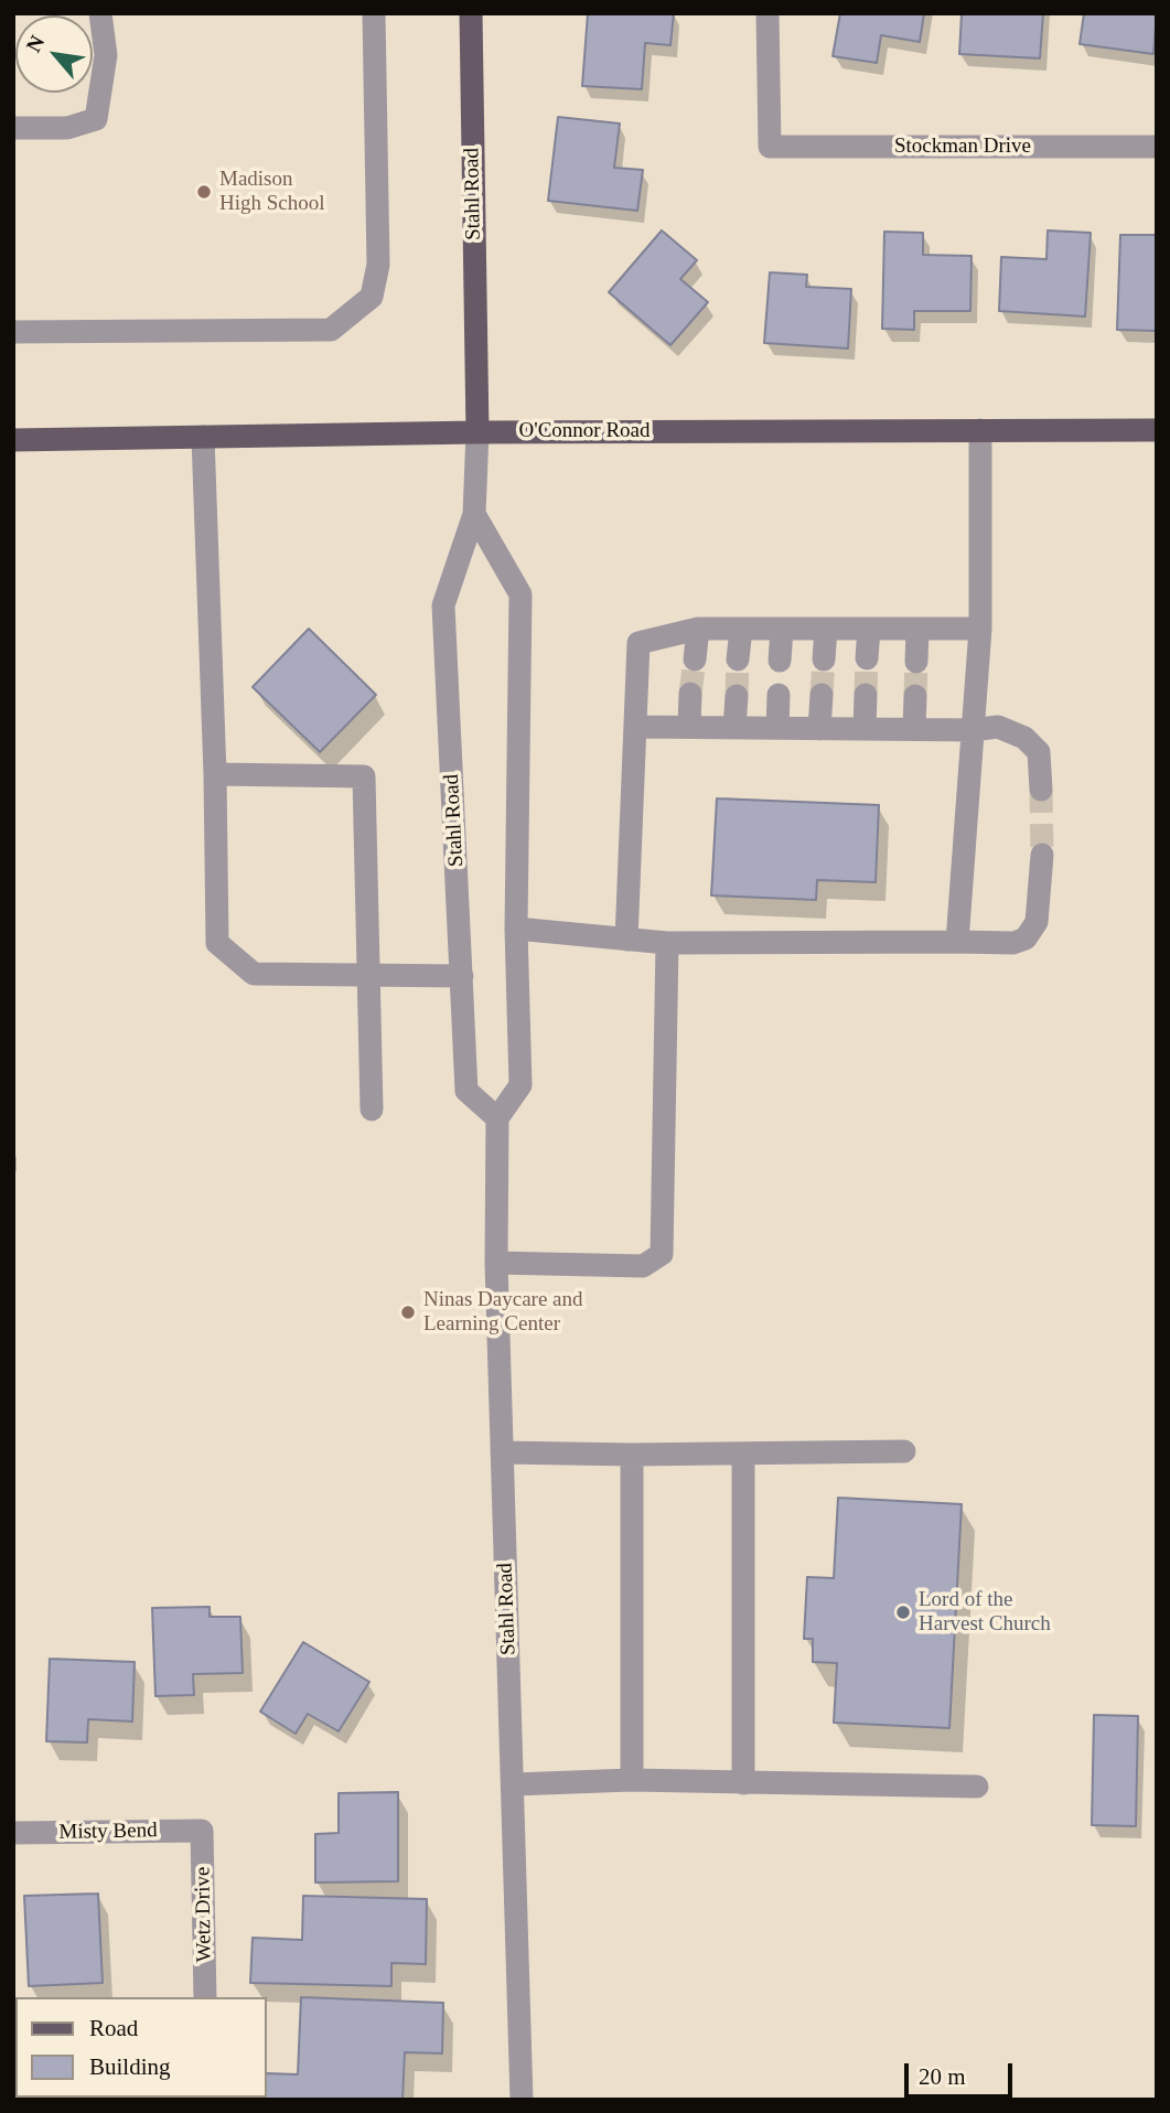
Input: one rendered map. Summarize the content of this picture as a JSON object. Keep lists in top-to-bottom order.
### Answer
{
  "streets": {
    "main road": ["Stahl Road", "O'Connor Road"],
    "street": ["Stockman Drive", "Misty Bend", "Wetz Drive"]
  },
  "crossings": [
    ["Stahl Road", "O'Connor Road"],
    ["Misty Bend", "Wetz Drive"]
  ],
  "places": ["Madison High School", "Ninas Daycare and Learning Center", "Lord of the Harvest Church"],
  "legend": ["Road", "Building"],
  "scale_bar": "20 m",
  "north": "top left"
}
